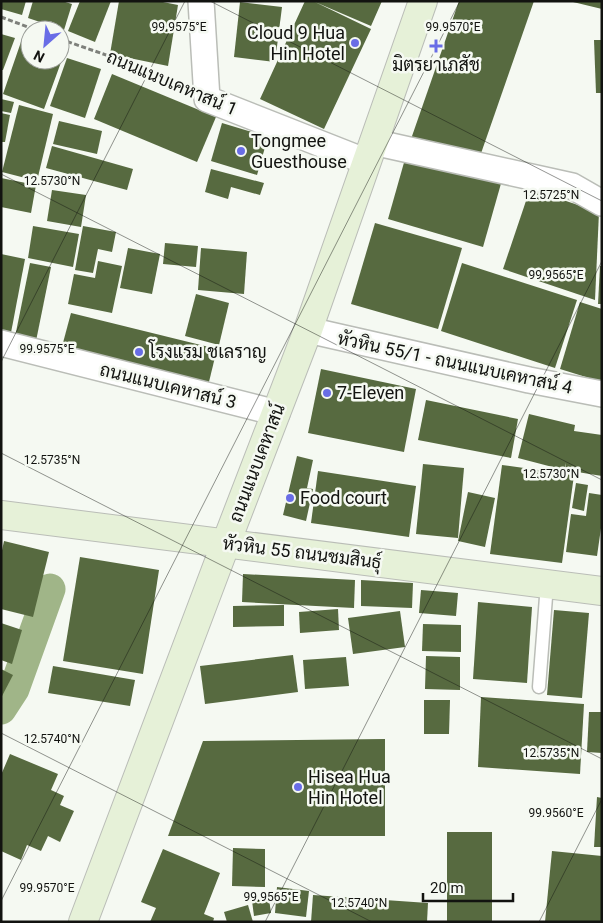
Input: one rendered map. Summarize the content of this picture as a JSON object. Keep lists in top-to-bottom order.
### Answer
{
  "streets": {
    "street": [
      "ถนนแนบเคหาสน์ 1",
      "หัวหิน 55/1 - ถนนแนบเคหาสน์ 4",
      "ถนนแนบเคหาสน์ 3",
      "ถนนแนบเคหาสน์",
      "หัวหิน 55 ถนนชมสินธุ์"
    ]
  },
  "crossings": [
    ["ถนนแนบเคหาสน์ 1", "ถนนแนบเคหาสน์"],
    ["หัวหิน 55/1 - ถนนแนบเคหาสน์ 4", "ถนนแนบเคหาสน์"],
    ["ถนนแนบเคหาสน์ 3", "ถนนแนบเคหาสน์"],
    ["ถนนแนบเคหาสน์", "หัวหิน 55 ถนนชมสินธุ์"]
  ],
  "places": {
    "other": [
      "Cloud 9 Hua Hin Hotel",
      "Tongmee Guesthouse",
      "โรงแรม ชเลราญ",
      "7-Eleven",
      "Food court",
      "Hisea Hua Hin Hotel"
    ],
    "health": ["มิตรยาเภสัช"]
  },
  "scale_bar": "20 m",
  "north": "bottom left",
  "coordinates": [
    "99.9575°E",
    "99.9570°E",
    "12.5730°N",
    "12.5725°N",
    "99.9565°E",
    "12.5735°N",
    "12.5740°N",
    "99.9560°E"
  ]
}
